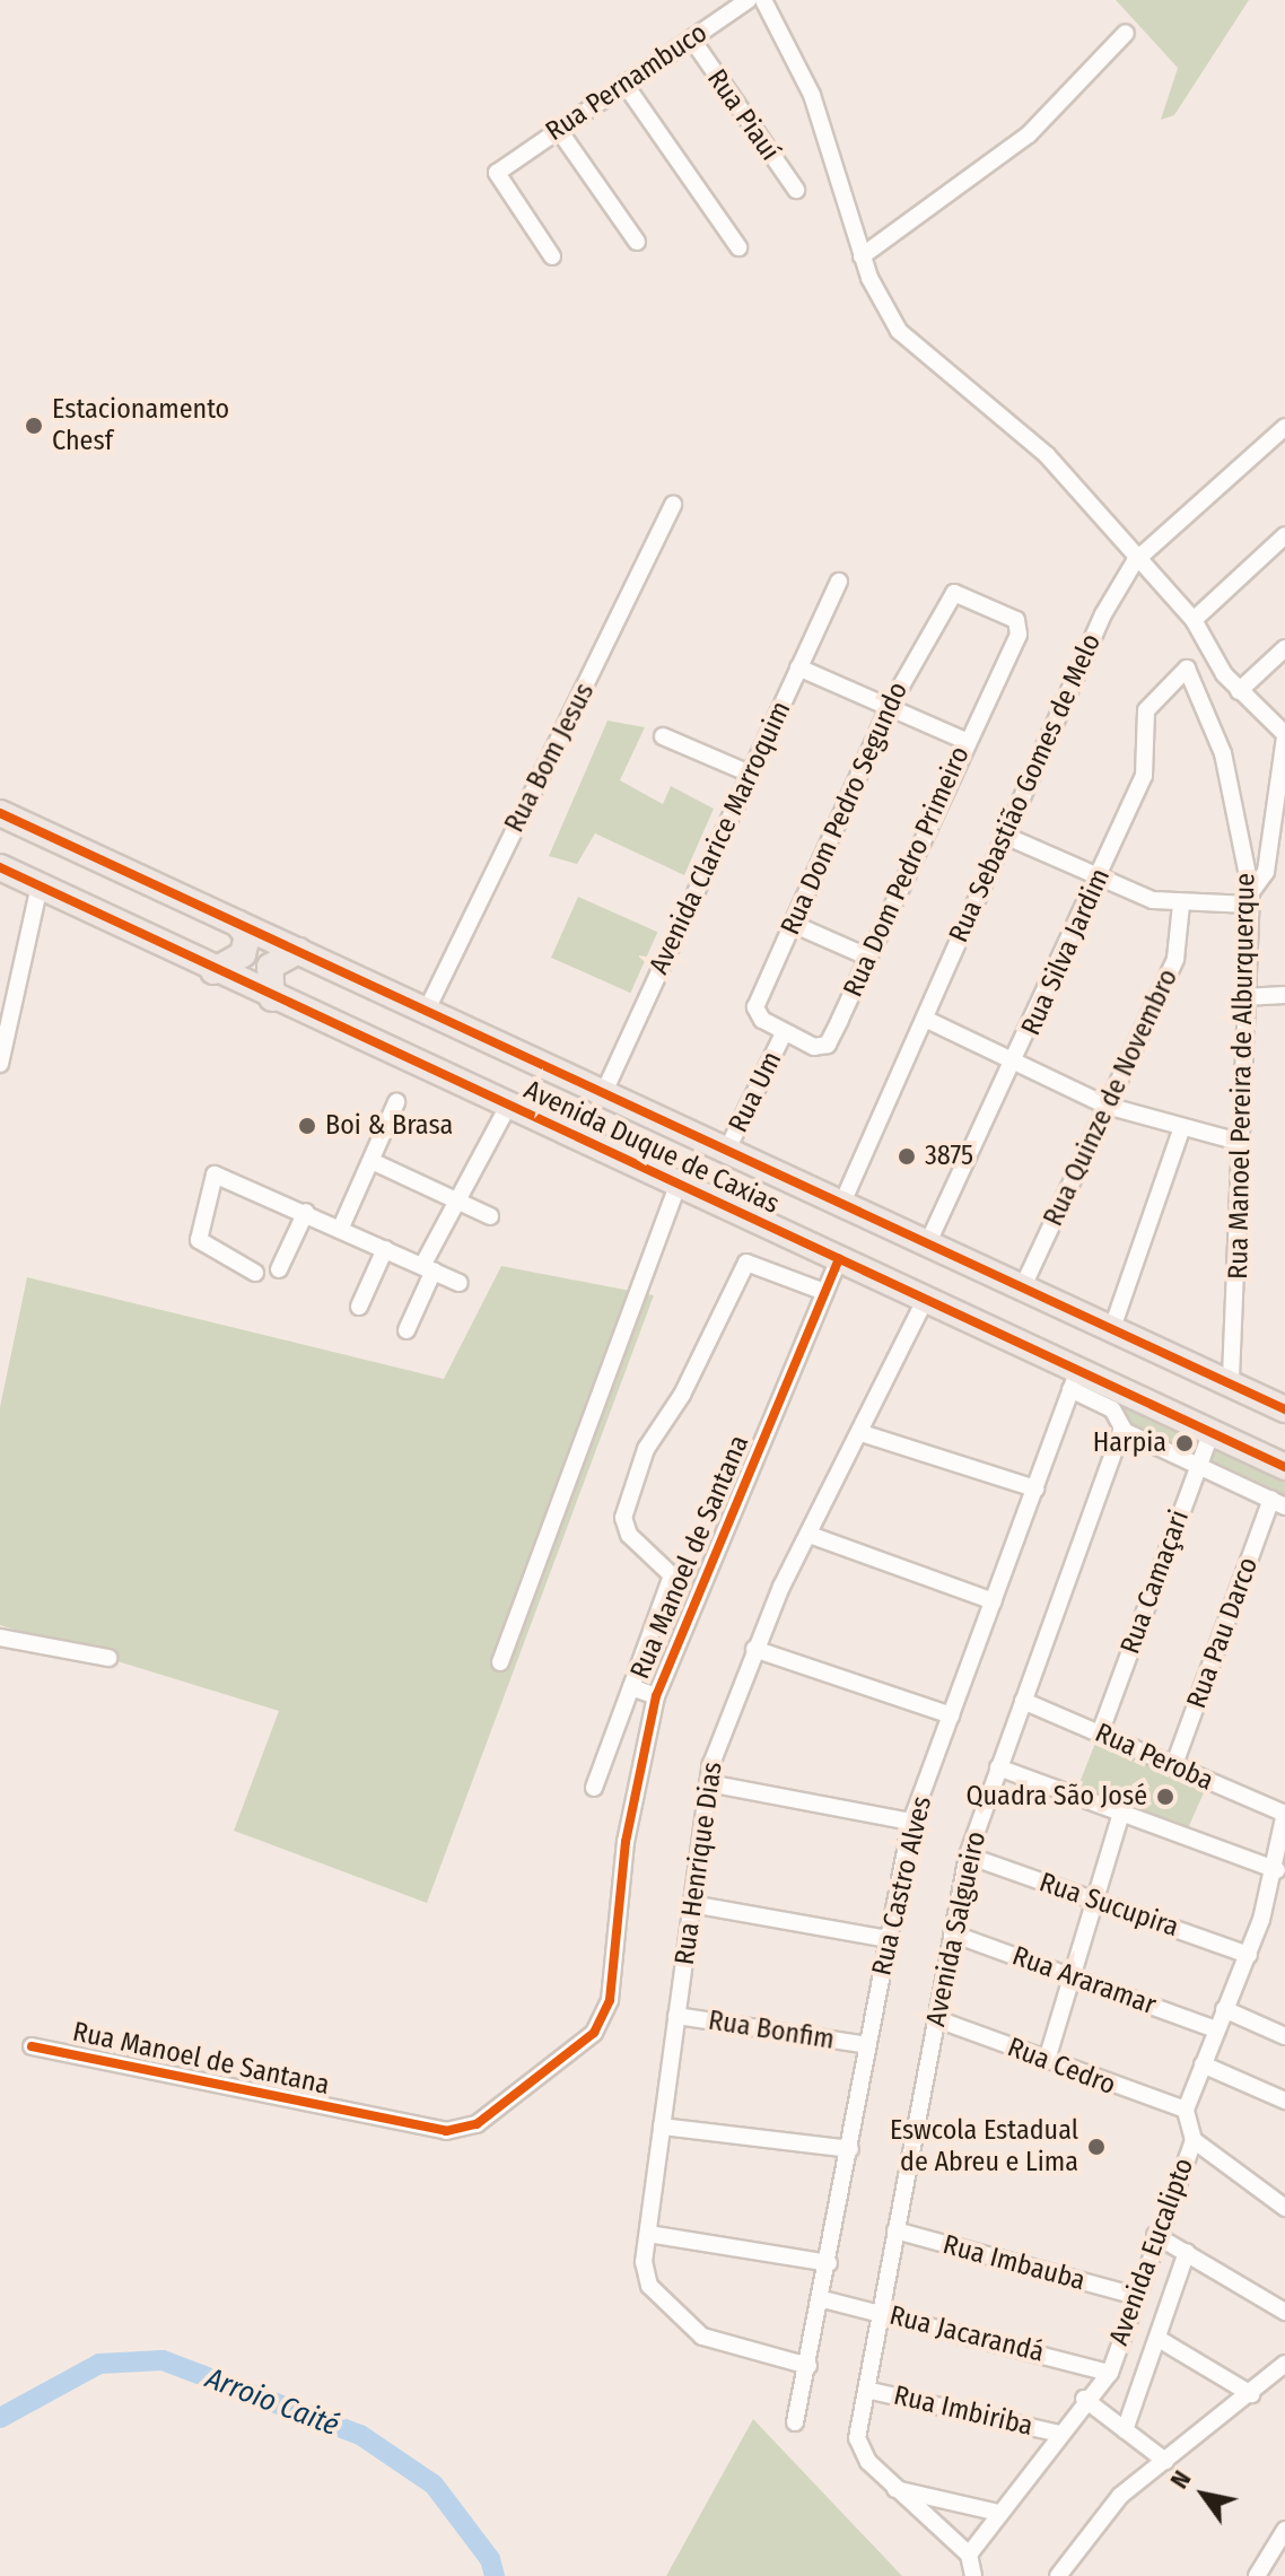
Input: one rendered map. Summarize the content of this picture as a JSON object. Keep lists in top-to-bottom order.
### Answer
{
  "streets": {
    "highway": ["Avenida Duque de Caxias"],
    "street": [
      "Rua Pernambuco",
      "Rua Piauí",
      "Rua Bom Jesus",
      "Rua Sebastião Gomes de Melo",
      "Rua Dom Pedro Segundo",
      "Avenida Clarice Marroquim",
      "Rua Dom Pedro Primeiro",
      "Rua Silva Jardim",
      "Rua Manoel Pereira de Alburquerque",
      "Rua Um",
      "Rua Quinze de Novembro",
      "Rua Manoel de Santana",
      "Rua Camaçari",
      "Rua Pau Darco",
      "Rua Peroba",
      "Rua Henrique Dias",
      "Rua Castro Alves",
      "Rua Sucupira",
      "Avenida Salgueiro",
      "Rua Araramar",
      "Rua Bonfim",
      "Rua Cedro",
      "Avenida Eucalipto",
      "Rua Imbauba",
      "Rua Jacarandá",
      "Rua Imbiriba"
    ]
  },
  "crossings": [
    ["Rua Pernambuco", "Rua Piauí"],
    ["Rua Bom Jesus", "Avenida Duque de Caxias"],
    ["Rua Sebastião Gomes de Melo", "Avenida Duque de Caxias"],
    ["Rua Dom Pedro Segundo", "Rua Dom Pedro Primeiro"],
    ["Avenida Clarice Marroquim", "Avenida Duque de Caxias"],
    ["Rua Dom Pedro Primeiro", "Rua Um"],
    ["Rua Silva Jardim", "Rua Manoel Pereira de Alburquerque"],
    ["Rua Silva Jardim", "Avenida Duque de Caxias"],
    ["Rua Manoel Pereira de Alburquerque", "Avenida Duque de Caxias"],
    ["Rua Um", "Avenida Duque de Caxias"],
    ["Rua Quinze de Novembro", "Avenida Duque de Caxias"],
    ["Avenida Duque de Caxias", "Rua Manoel de Santana"],
    ["Avenida Duque de Caxias", "Rua Camaçari"],
    ["Avenida Duque de Caxias", "Rua Henrique Dias"],
    ["Avenida Duque de Caxias", "Rua Castro Alves"],
    ["Rua Camaçari", "Rua Peroba"],
    ["Rua Pau Darco", "Rua Peroba"],
    ["Rua Peroba", "Avenida Salgueiro"],
    ["Rua Henrique Dias", "Rua Castro Alves"],
    ["Rua Henrique Dias", "Rua Bonfim"],
    ["Rua Castro Alves", "Rua Bonfim"],
    ["Rua Castro Alves", "Rua Jacarandá"],
    ["Rua Sucupira", "Avenida Salgueiro"],
    ["Avenida Salgueiro", "Rua Araramar"],
    ["Avenida Salgueiro", "Rua Cedro"],
    ["Avenida Salgueiro", "Rua Imbauba"],
    ["Avenida Salgueiro", "Rua Jacarandá"],
    ["Avenida Salgueiro", "Rua Imbiriba"],
    ["Rua Cedro", "Avenida Eucalipto"],
    ["Avenida Eucalipto", "Rua Imbauba"],
    ["Avenida Eucalipto", "Rua Jacarandá"],
    ["Avenida Eucalipto", "Rua Imbiriba"]
  ],
  "water": ["Arroio Caité"],
  "places": [
    "Estacionamento Chesf",
    "Boi & Brasa",
    "3875",
    "Harpia",
    "Quadra São José",
    "Eswcola Estadual de Abreu e Lima"
  ],
  "north": "top left"
}
